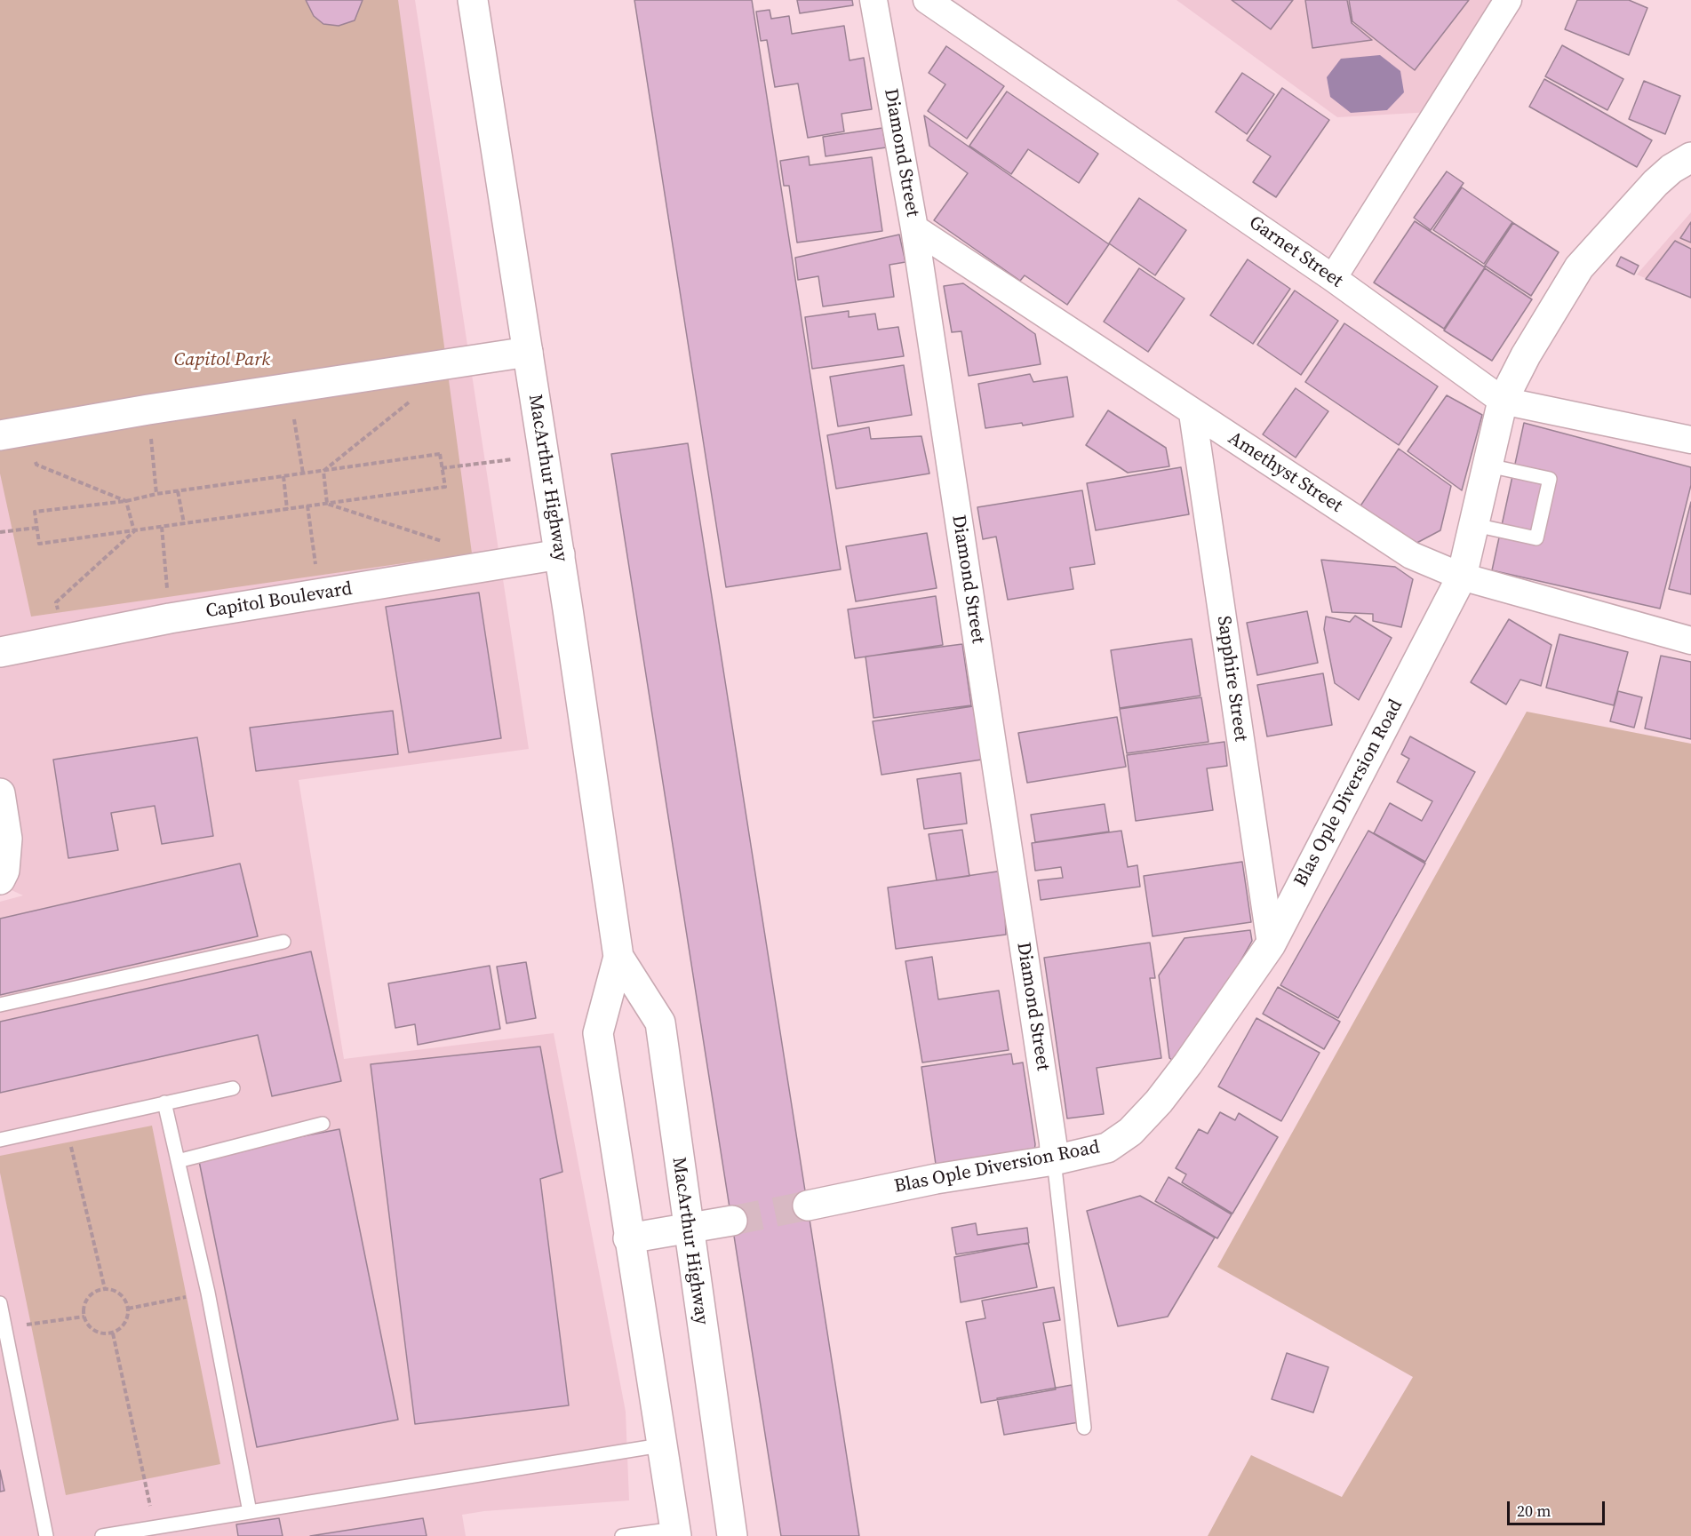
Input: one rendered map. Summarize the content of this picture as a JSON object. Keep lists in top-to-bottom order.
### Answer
{
  "streets": {
    "main road": ["MacArthur Highway", "Capitol Boulevard", "Blas Ople Diversion Road"],
    "street": [
      "Diamond Street",
      "Garnet Street",
      "Amethyst Street",
      "Sapphire Street"
    ]
  },
  "crossings": [
    ["Diamond Street", "Amethyst Street"],
    ["Diamond Street", "Blas Ople Diversion Road"],
    ["Garnet Street", "Blas Ople Diversion Road"],
    ["Amethyst Street", "Sapphire Street"],
    ["Amethyst Street", "Blas Ople Diversion Road"],
    ["MacArthur Highway", "Capitol Boulevard"],
    ["Sapphire Street", "Blas Ople Diversion Road"]
  ],
  "parks": ["Capitol Park"],
  "scale_bar": "20 m"
}
